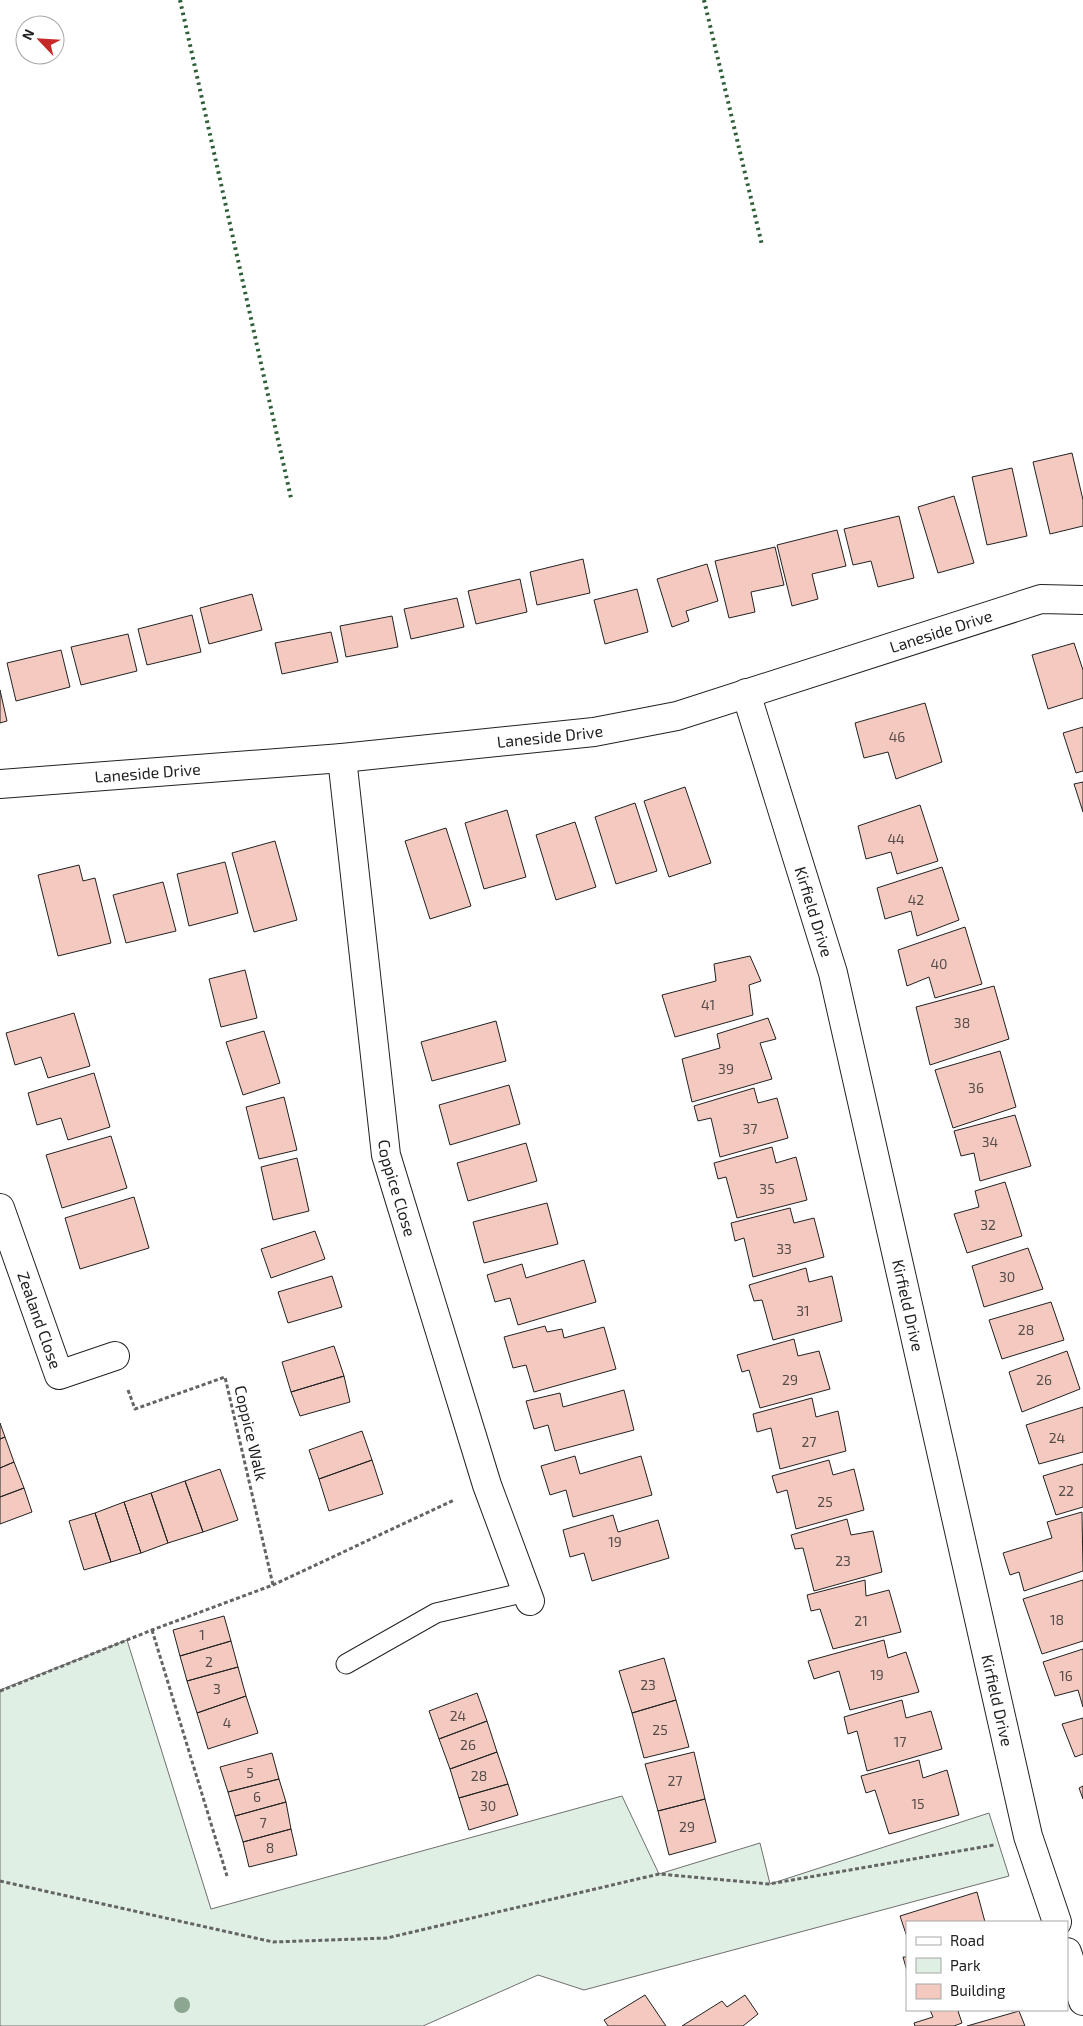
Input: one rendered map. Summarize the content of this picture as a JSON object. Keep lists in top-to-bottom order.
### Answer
{
  "streets": {
    "street": [
      "Laneside Drive",
      "Kirfield Drive",
      "Coppice Close",
      "Zealand Close"
    ],
    "path": ["Coppice Walk"]
  },
  "crossings": [
    ["Laneside Drive", "Kirfield Drive"],
    ["Laneside Drive", "Coppice Close"],
    ["Zealand Close", "Coppice Walk"]
  ],
  "house_numbers": [
    "46",
    "44",
    "42",
    "40",
    "41",
    "38",
    "39",
    "36",
    "37",
    "34",
    "35",
    "32",
    "33",
    "30",
    "31",
    "28",
    "29",
    "26",
    "24",
    "27",
    "22",
    "25",
    "19",
    "23",
    "18",
    "21",
    "1",
    "2",
    "19",
    "16",
    "23",
    "3",
    "24",
    "4",
    "25",
    "17",
    "26",
    "5",
    "28",
    "27",
    "6",
    "15",
    "30",
    "7",
    "29",
    "8"
  ],
  "legend": ["Road", "Park", "Building"],
  "north": "top left"
}
